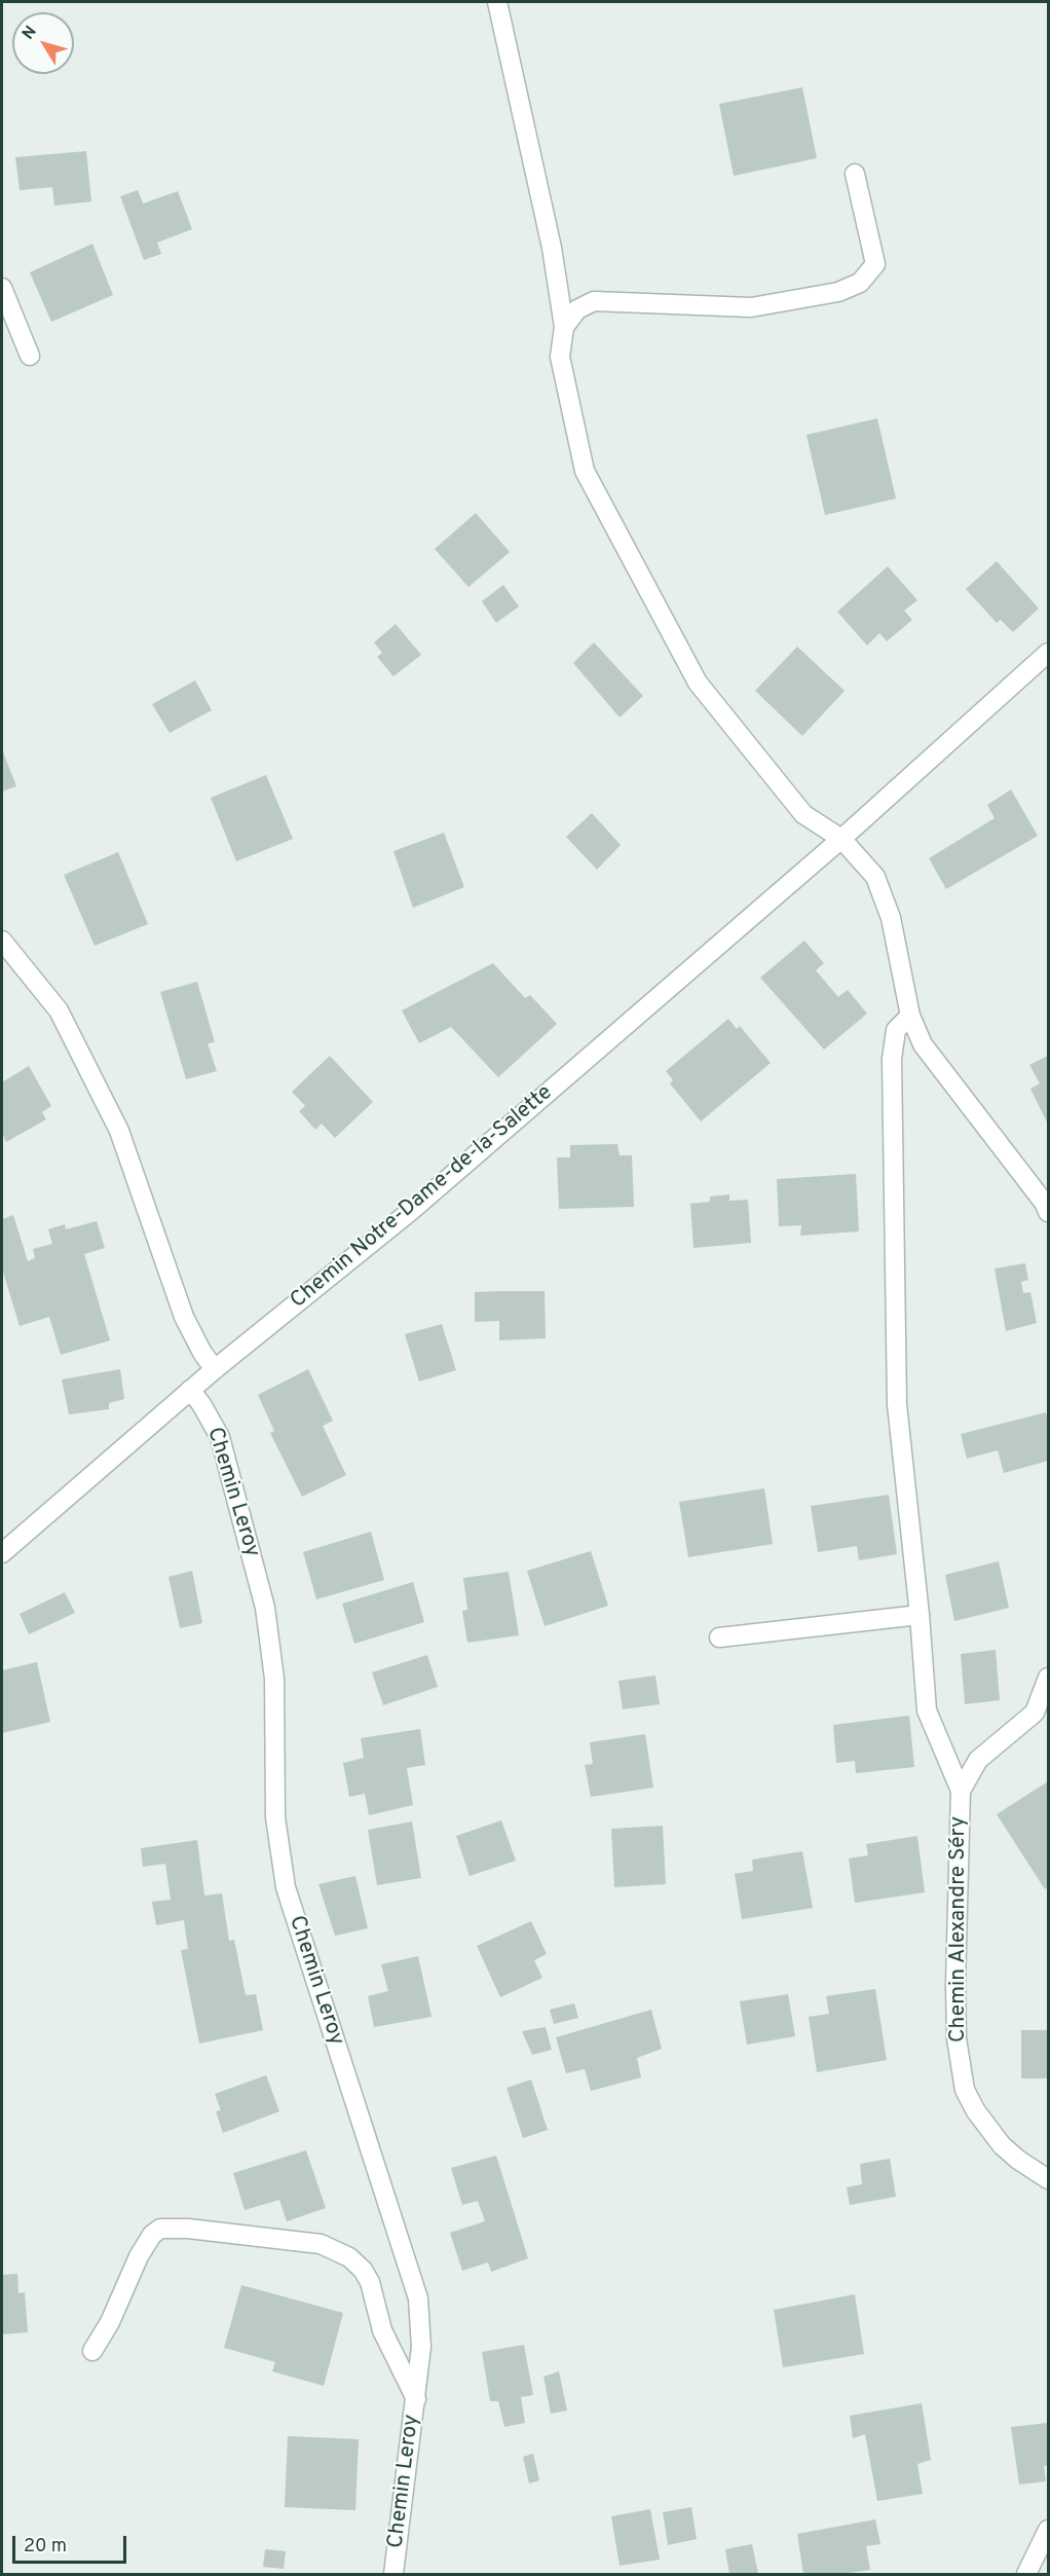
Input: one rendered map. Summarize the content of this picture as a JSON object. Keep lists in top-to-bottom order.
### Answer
{
  "streets": {
    "street": ["Chemin Notre-Dame-de-la-Salette", "Chemin Leroy", "Chemin Alexandre Séry"]
  },
  "crossings": [
    ["Chemin Notre-Dame-de-la-Salette", "Chemin Leroy"]
  ],
  "scale_bar": "20 m",
  "north": "top left"
}
